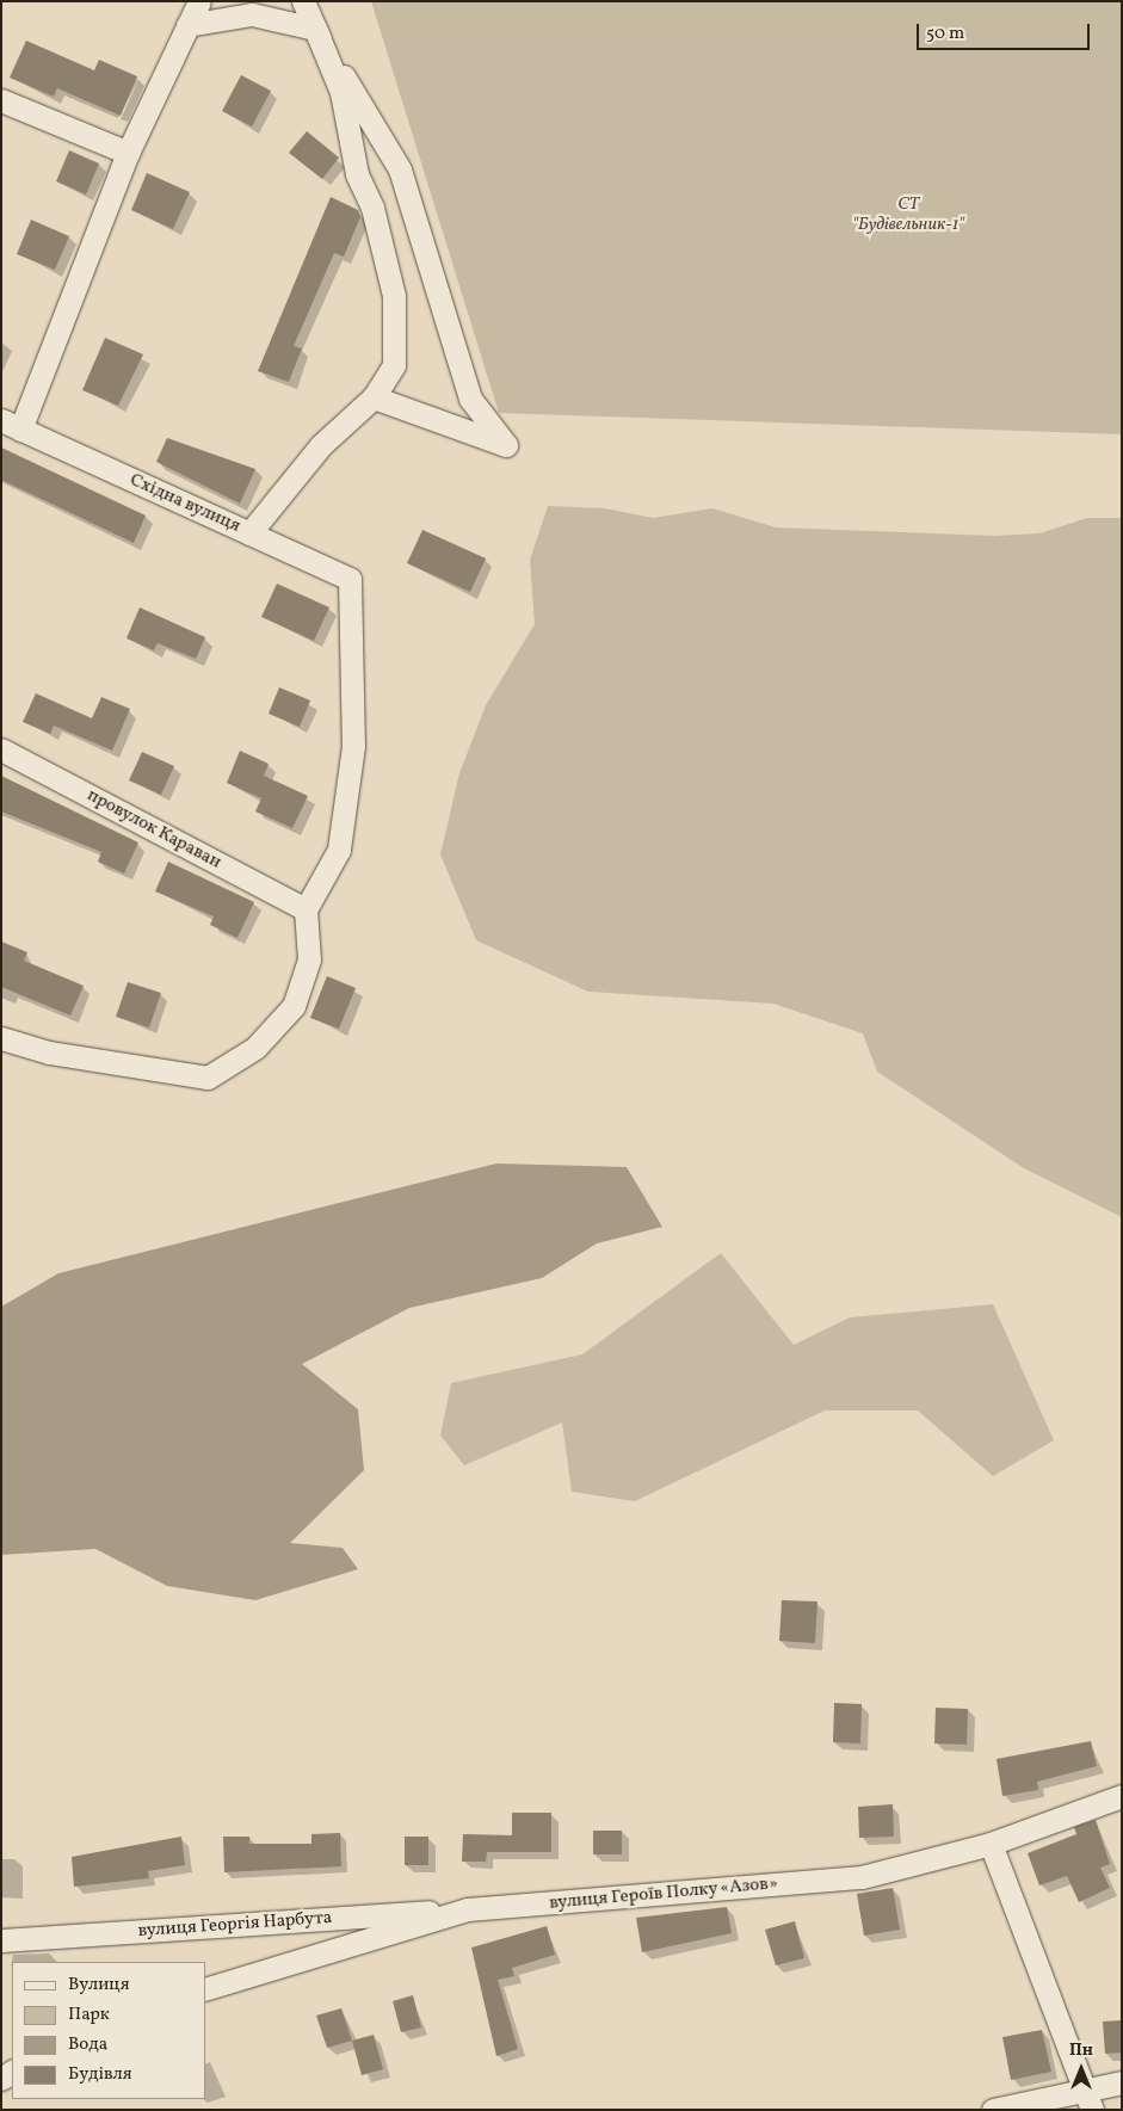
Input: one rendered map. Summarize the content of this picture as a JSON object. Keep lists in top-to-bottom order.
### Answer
{
  "streets": {
    "street": [
      "Східна вулиця",
      "провулок Караван",
      "вулиця Героїв Полку «Азов»",
      "вулиця Георгія Нарбута"
    ]
  },
  "crossings": [
    ["Східна вулиця", "провулок Караван"],
    ["вулиця Героїв Полку «Азов»", "вулиця Георгія Нарбута"]
  ],
  "parks": ["СТ \"Будівельник-1\""],
  "legend": [
    "Вулиця",
    "Парк",
    "Вода",
    "Будівля"
  ],
  "scale_bar": "50 m",
  "north": "top"
}
